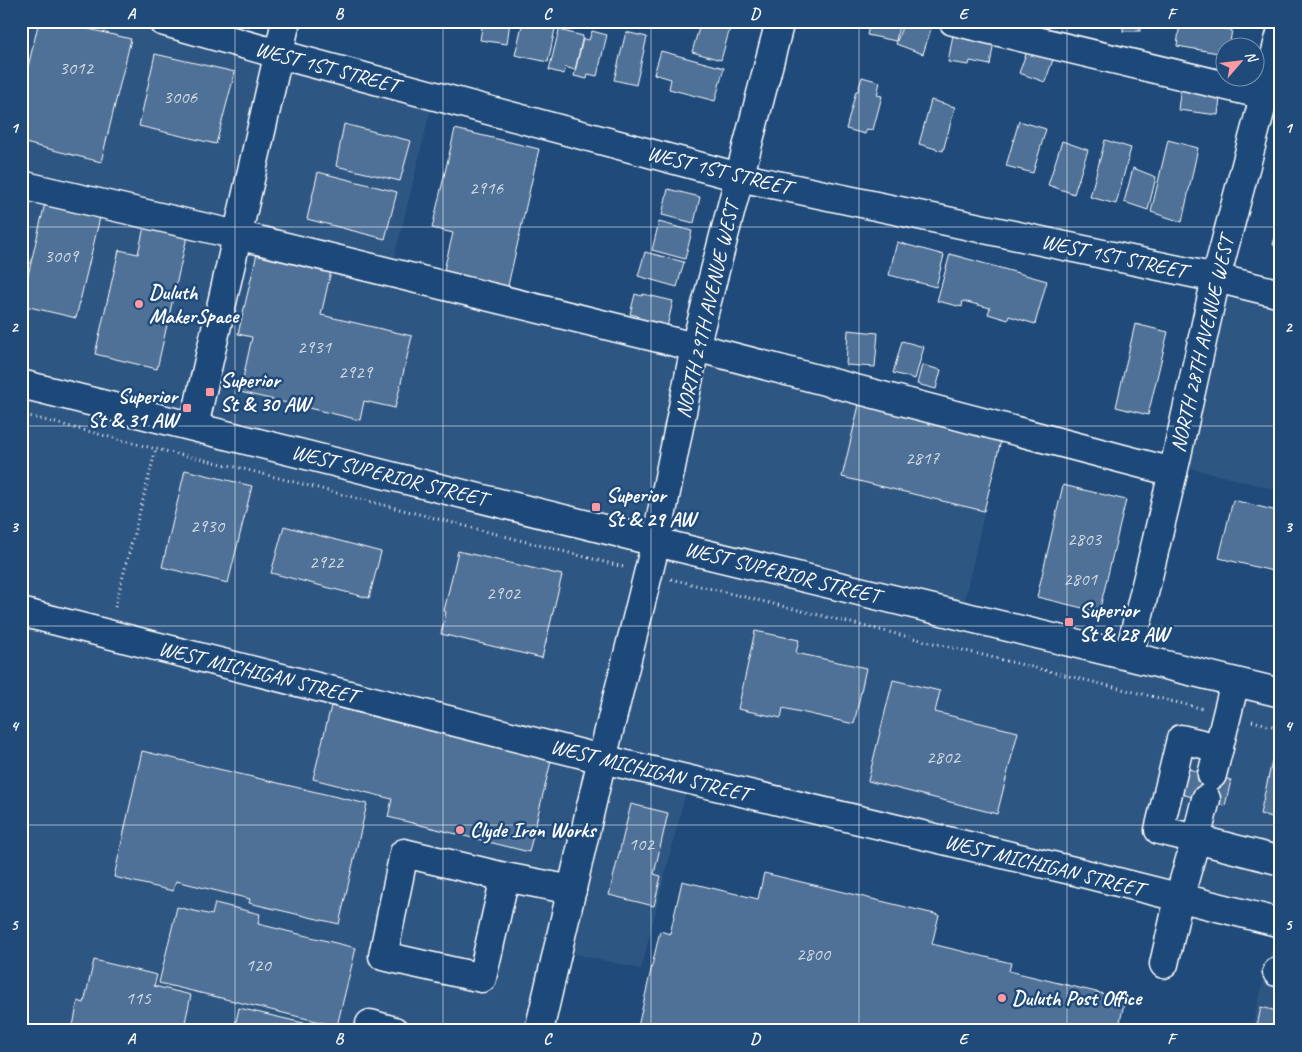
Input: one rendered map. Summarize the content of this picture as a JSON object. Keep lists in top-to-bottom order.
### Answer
{
  "streets": {
    "street": [
      "WEST 1ST STREET",
      "NORTH 29TH AVENUE WEST",
      "NORTH 28TH AVENUE WEST",
      "WEST SUPERIOR STREET",
      "WEST MICHIGAN STREET"
    ]
  },
  "crossings": [
    ["WEST 1ST STREET", "NORTH 29TH AVENUE WEST"],
    ["WEST 1ST STREET", "NORTH 28TH AVENUE WEST"],
    ["NORTH 29TH AVENUE WEST", "WEST SUPERIOR STREET"],
    ["NORTH 29TH AVENUE WEST", "WEST MICHIGAN STREET"],
    ["NORTH 28TH AVENUE WEST", "WEST SUPERIOR STREET"]
  ],
  "places": {
    "other": ["Duluth MakerSpace", "Clyde Iron Works", "Duluth Post Office"],
    "transit": [
      "Superior St & 30 AW",
      "Superior St & 31 AW",
      "Superior St & 29 AW",
      "Superior St & 28 AW"
    ]
  },
  "house_numbers": [
    "3012",
    "3006",
    "2916",
    "3009",
    "2931",
    "2929",
    "2817",
    "2930",
    "2803",
    "2922",
    "2801",
    "2902",
    "2802",
    "102",
    "2800",
    "120",
    "115"
  ],
  "north": "top right",
  "grid": {
    "columns": [
      "A",
      "B",
      "C",
      "D",
      "E",
      "F"
    ],
    "rows": [
      "1",
      "2",
      "3",
      "4",
      "5"
    ]
  }
}
